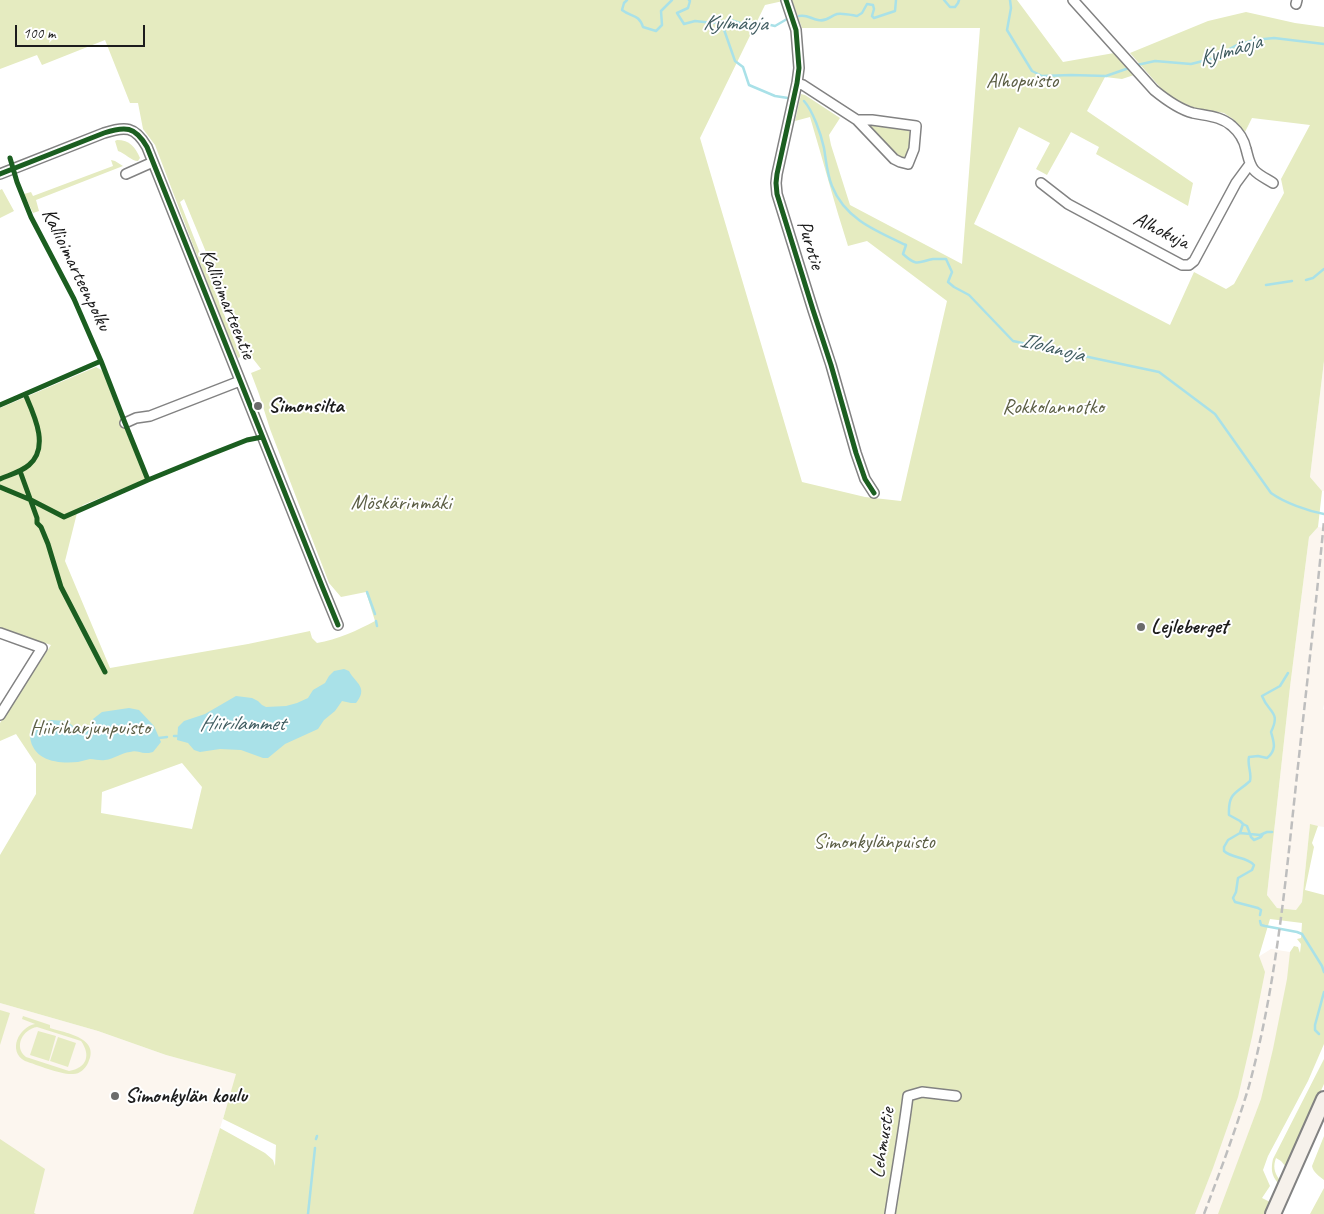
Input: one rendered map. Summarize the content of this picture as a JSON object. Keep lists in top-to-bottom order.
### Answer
{
  "streets": {
    "street": [
      "Alhokuja",
      "Purotie",
      "Kallioimarteentie",
      "Lehmustie"
    ],
    "cycle path": ["Kallioimarteenpolku"]
  },
  "water": ["Kylmäoja", "Ilolanoja", "Hiirilammet"],
  "parks": [
    "Alhopuisto",
    "Rokkolannotko",
    "Möskärinmäki",
    "Hiiriharjunpuisto",
    "Simonkylänpuisto"
  ],
  "places": ["Simonsilta", "Lejleberget", "Simonkylän koulu"],
  "scale_bar": "100 m"
}
